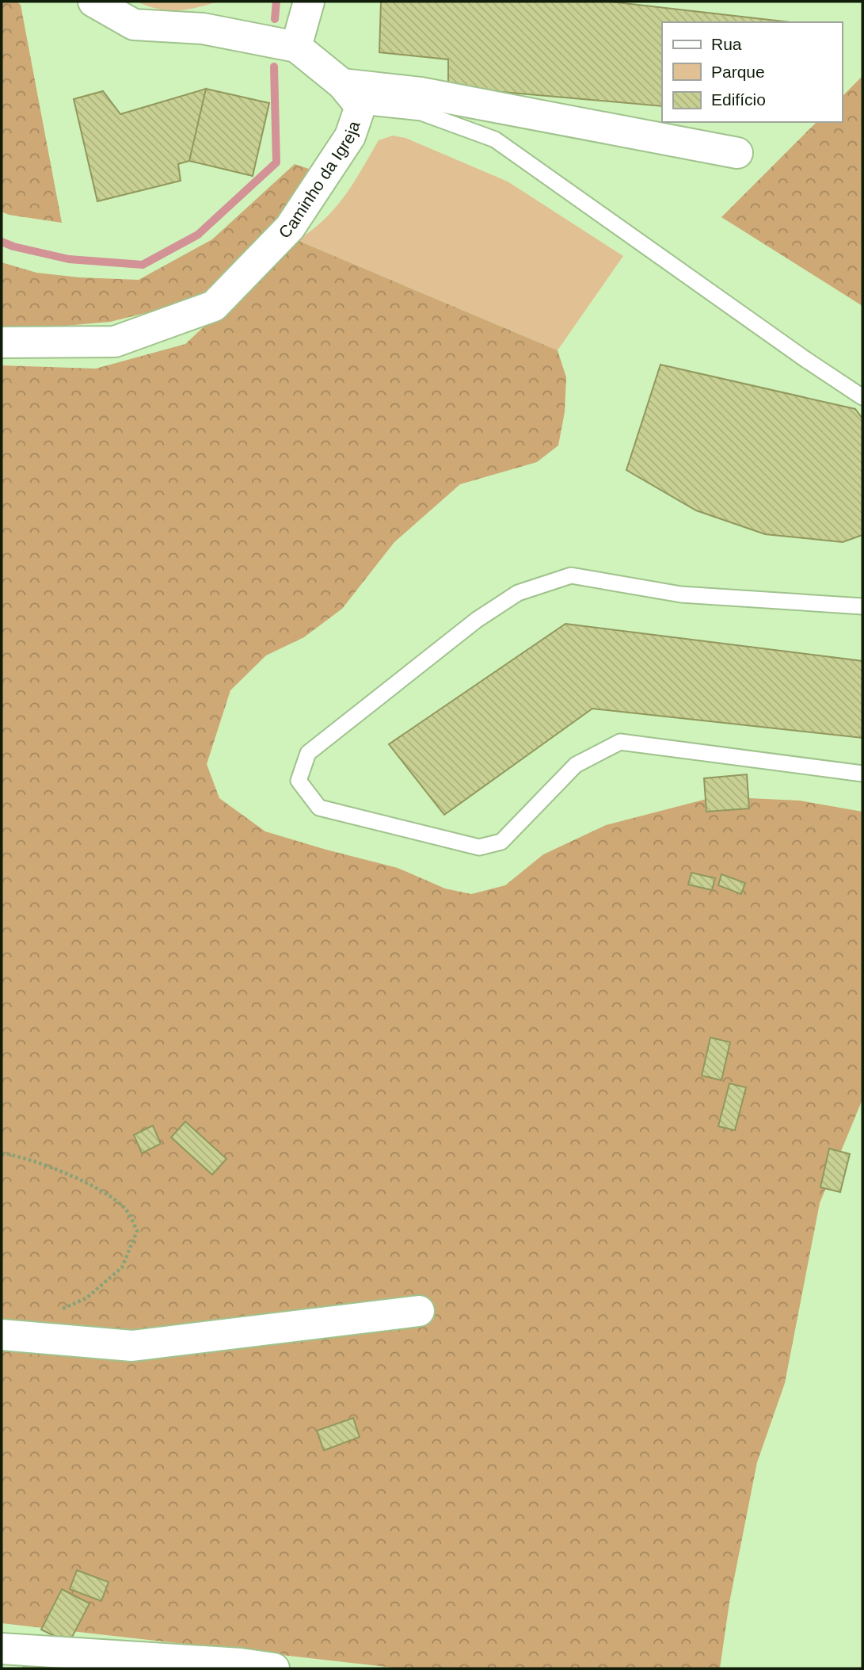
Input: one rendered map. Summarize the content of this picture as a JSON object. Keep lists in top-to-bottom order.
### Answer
{
  "streets": {
    "street": ["Caminho da Igreja"]
  },
  "legend": ["Rua", "Parque", "Edifício"]
}
